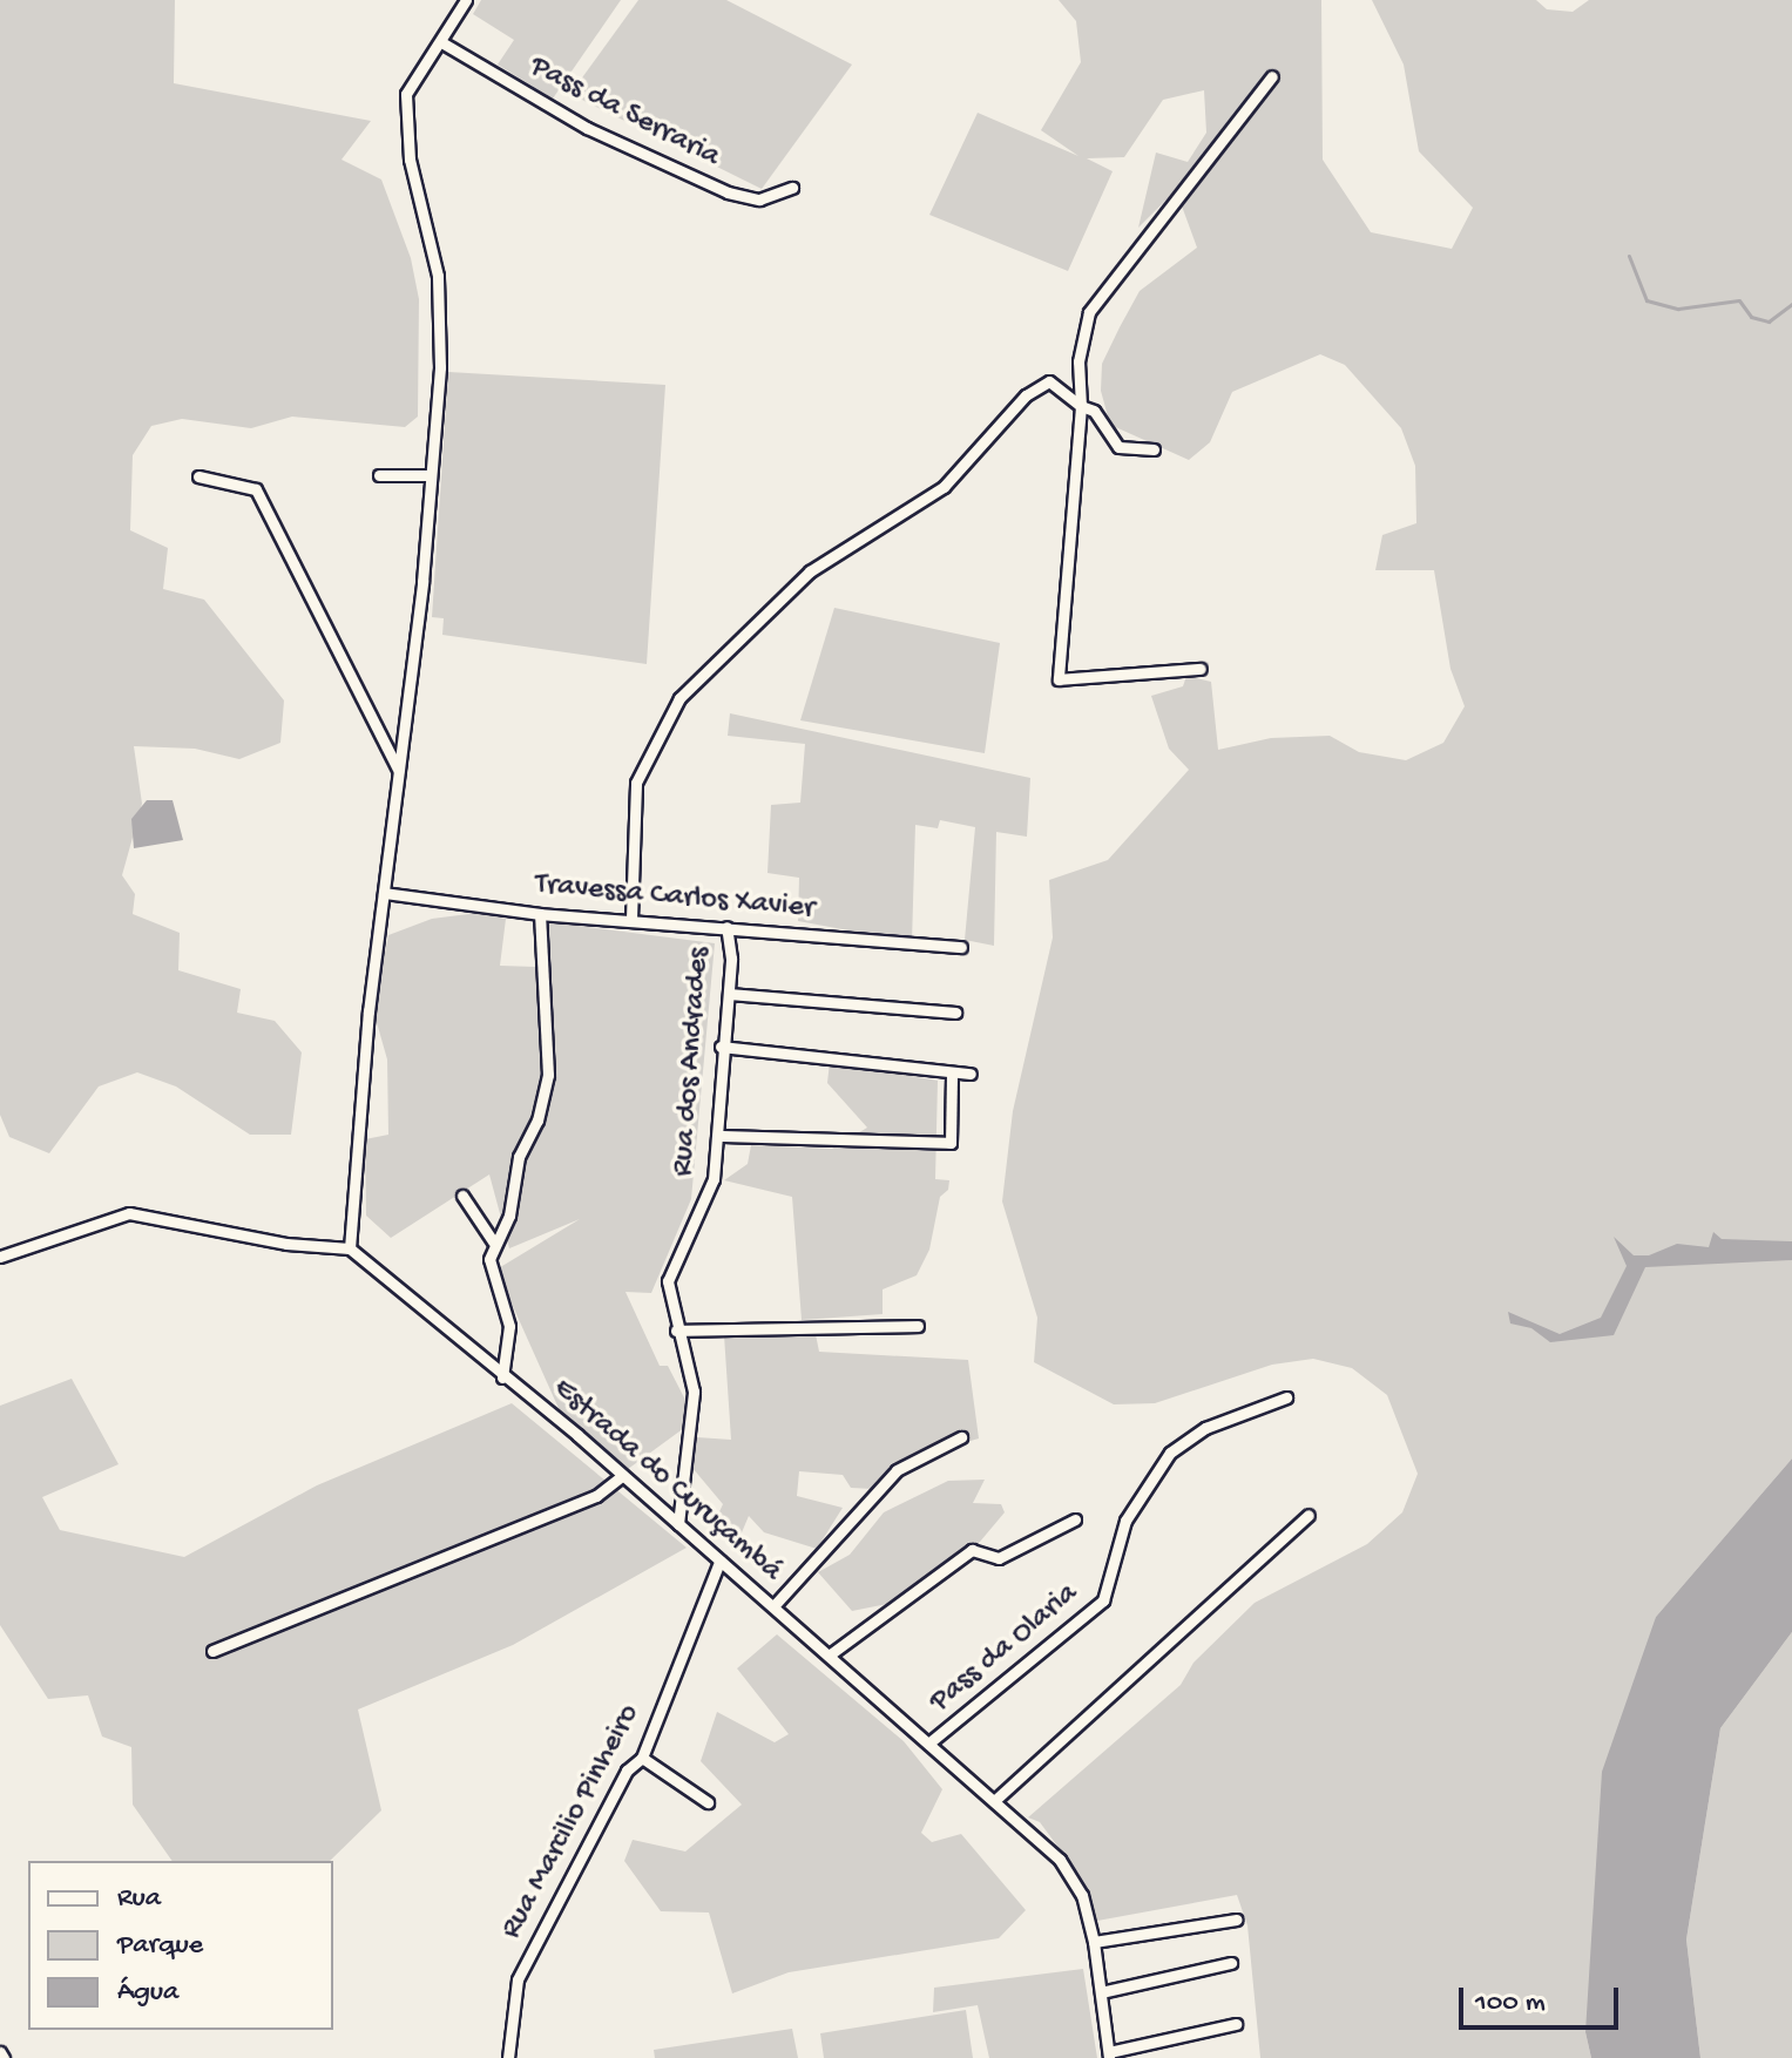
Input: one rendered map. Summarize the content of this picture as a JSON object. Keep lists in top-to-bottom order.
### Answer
{
  "streets": {
    "street": [
      "Pass da Serraria",
      "Travessa Carlos Xavier",
      "Rua dos Andrades",
      "Estrada do Curuçambá",
      "Pass da Olaria",
      "Rua Marcilio Pinheiro"
    ]
  },
  "crossings": [
    ["Travessa Carlos Xavier", "Rua dos Andrades"],
    ["Rua dos Andrades", "Estrada do Curuçambá"],
    ["Estrada do Curuçambá", "Pass da Olaria"],
    ["Estrada do Curuçambá", "Rua Marcilio Pinheiro"]
  ],
  "legend": ["Rua", "Parque", "Água"],
  "scale_bar": "100 m"
}
